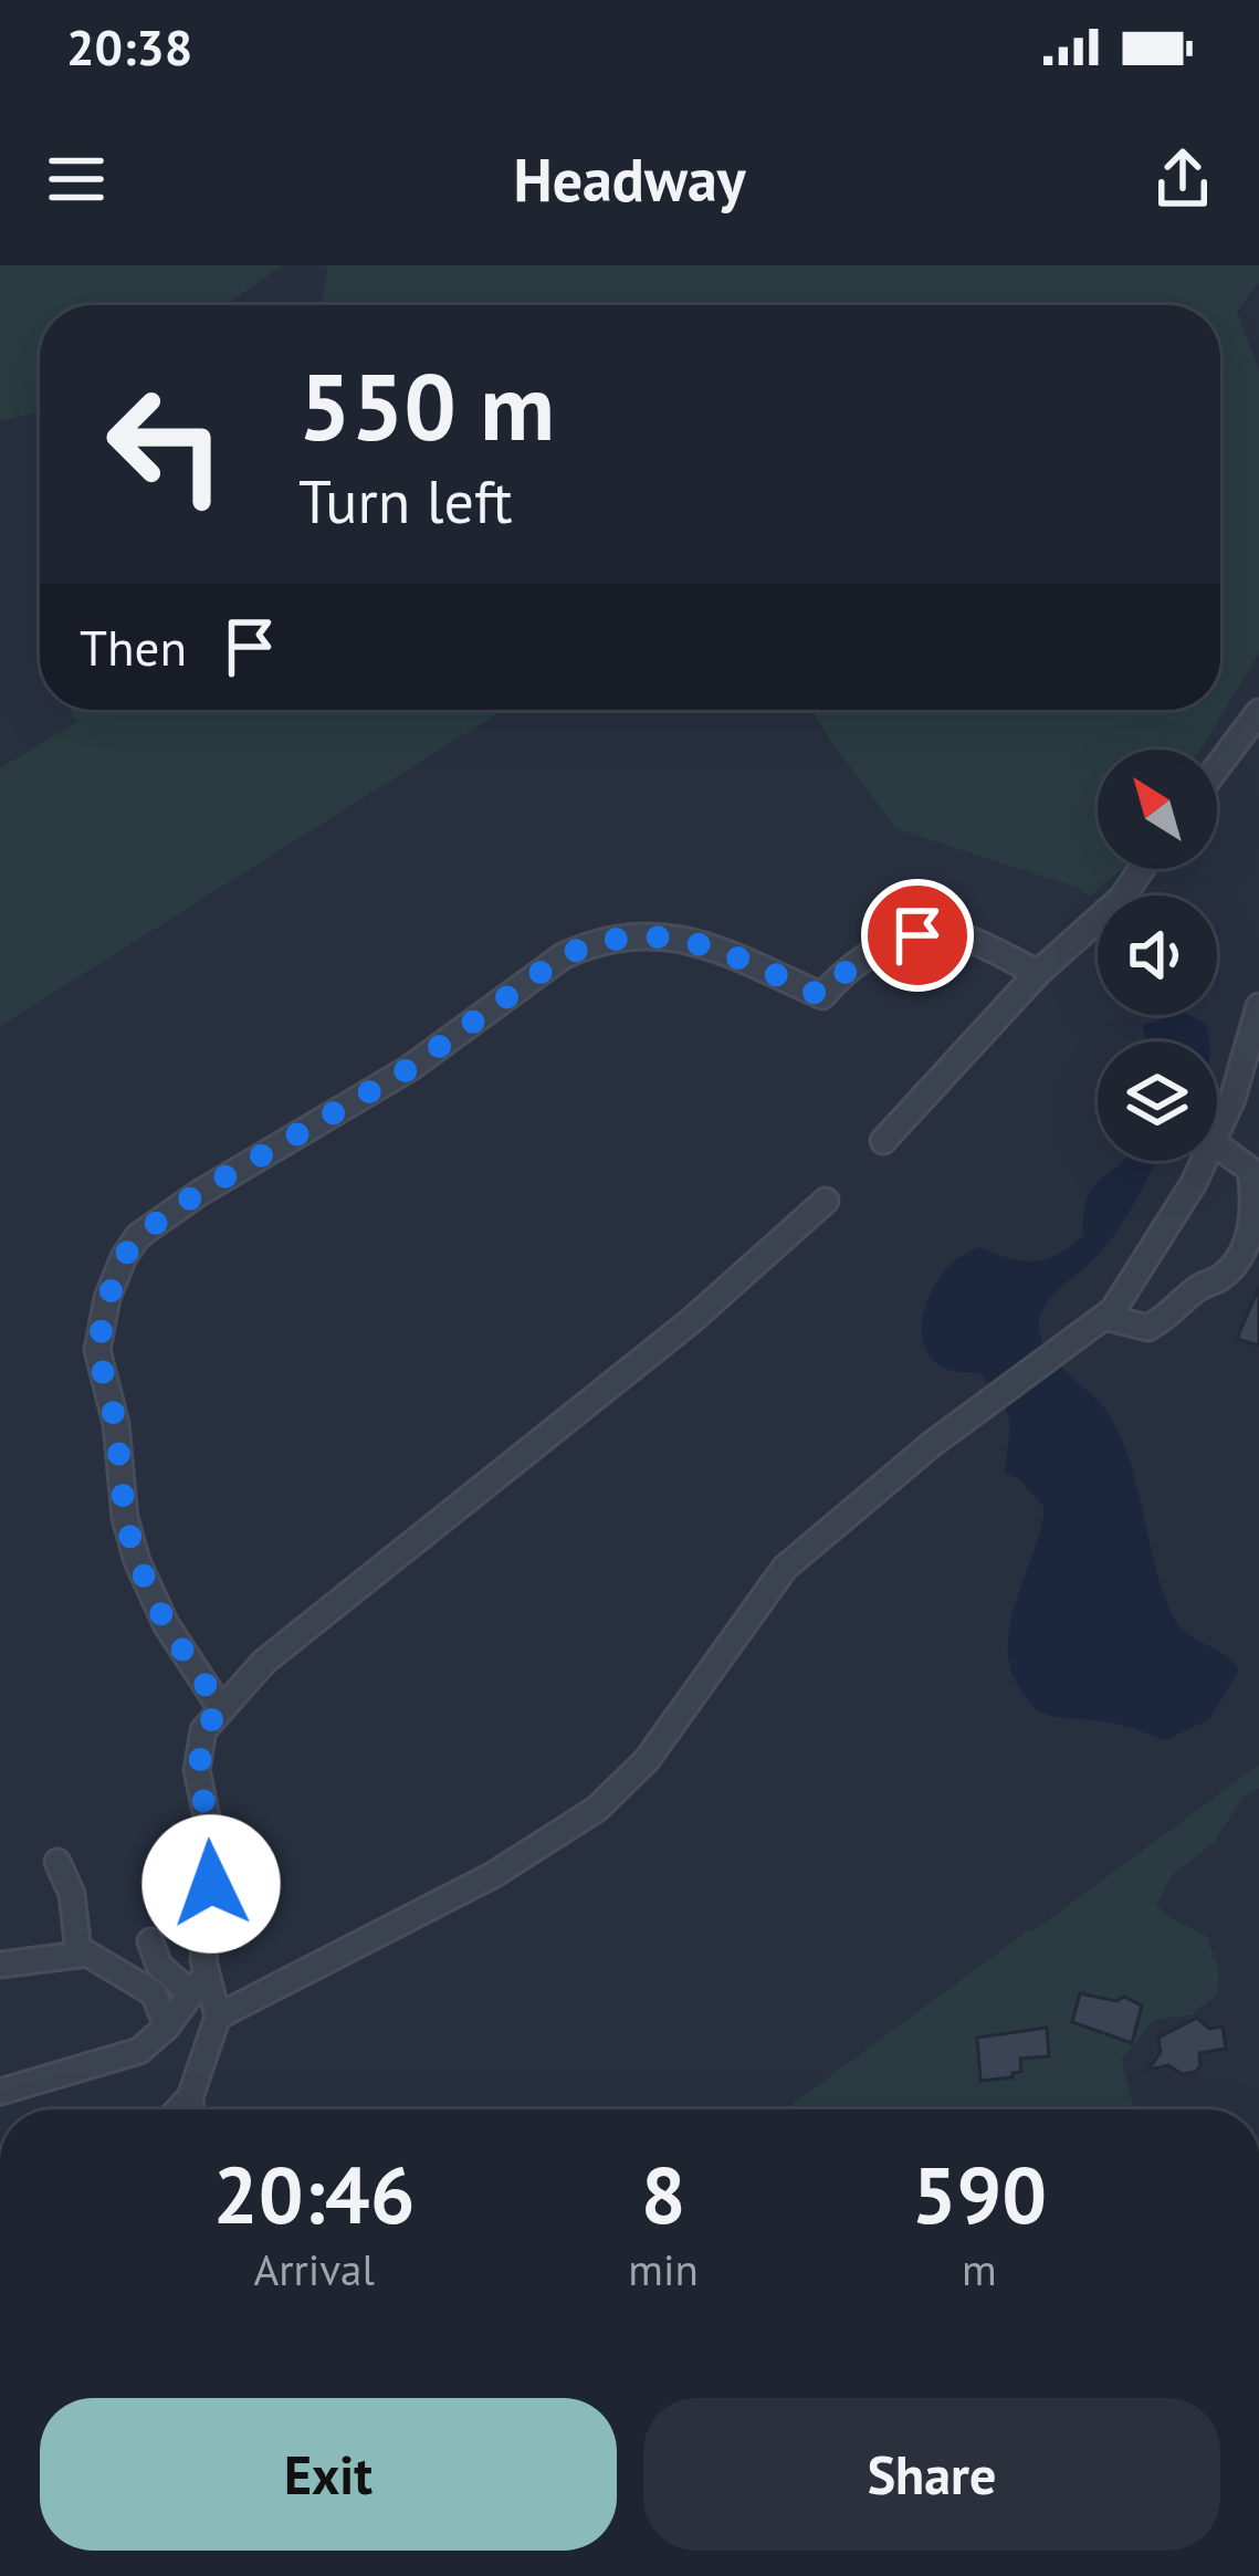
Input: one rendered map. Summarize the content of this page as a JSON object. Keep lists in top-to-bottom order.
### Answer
{
  "north": "top left",
  "page": {
    "status": "20:38",
    "header": "Headway",
    "turn": ["550 m", "Turn left"],
    "then": "Then",
    "eta": [
      "20:46",
      "Arrival",
      "8",
      "min",
      "590",
      "m"
    ],
    "buttons": ["Exit", "Share"]
  }
}
